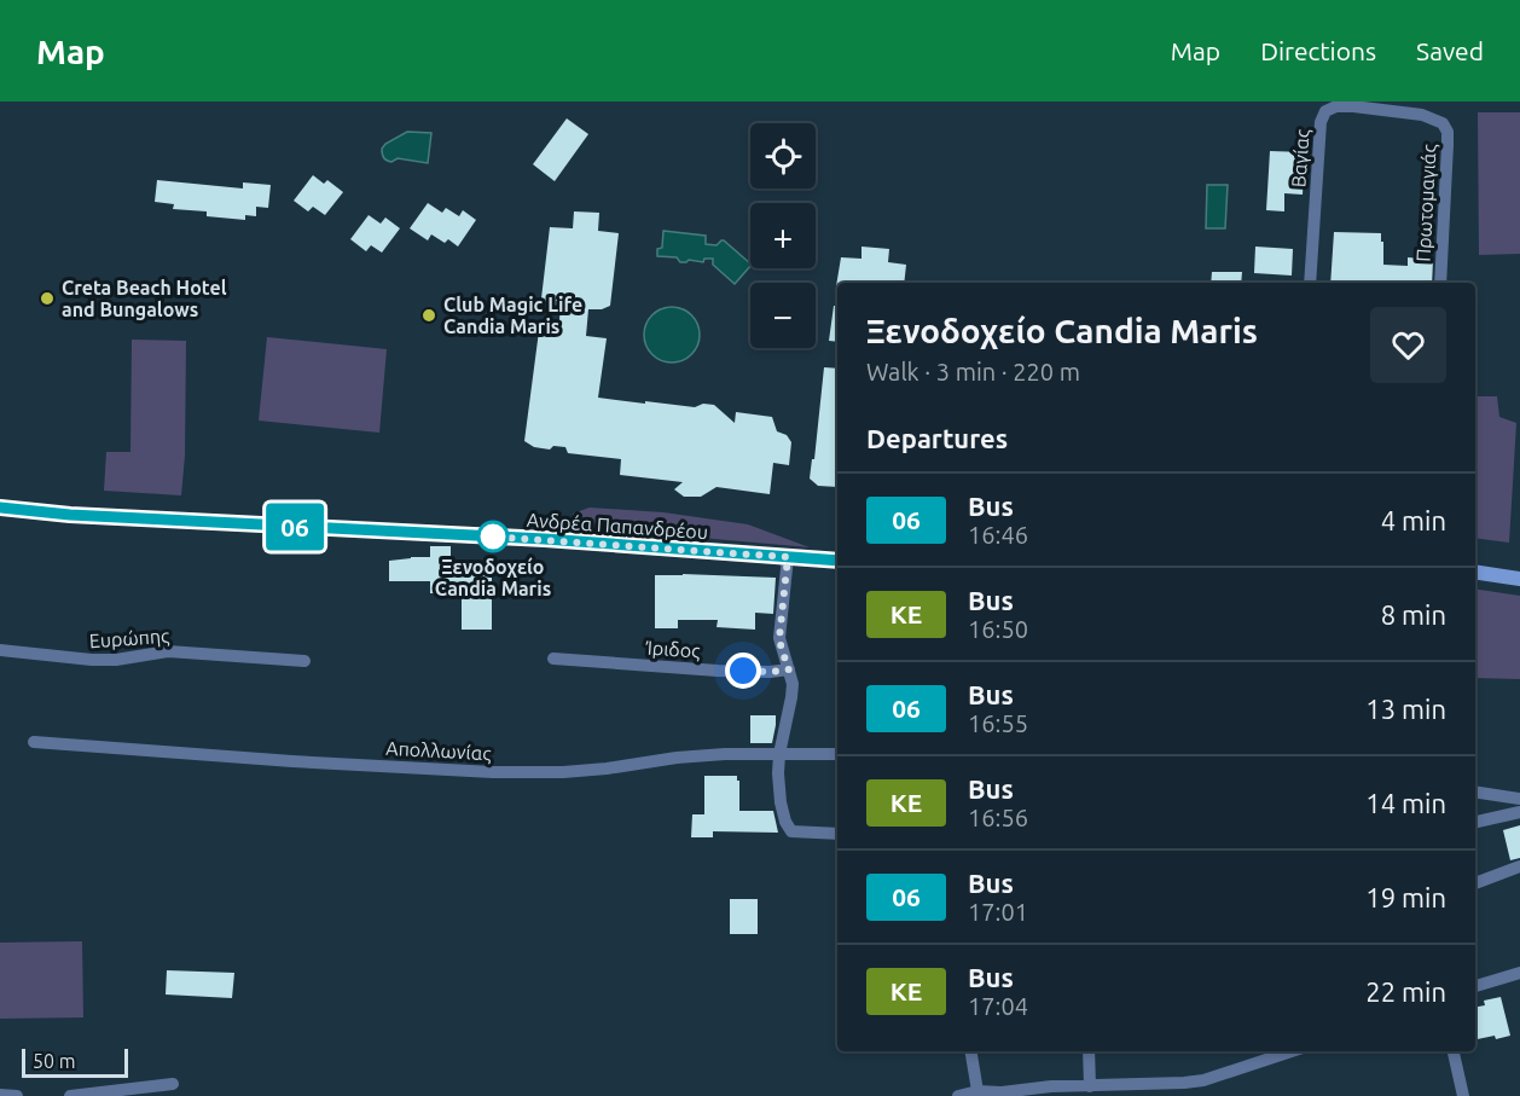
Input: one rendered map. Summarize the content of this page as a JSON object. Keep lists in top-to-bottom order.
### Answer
{
  "streets": {
    "main road": ["Ανδρέα Παπανδρέου"],
    "street": [
      "Βαγίας",
      "Πρωτομαγιάς",
      "Ευρώπης",
      "Ίριδος",
      "Απολλωνίας"
    ]
  },
  "crossings": [
    ["Βαγίας", "Πρωτομαγιάς"]
  ],
  "places": ["Creta Beach Hotel and Bungalows", "Club Magic Life Candia Maris", "Ξενοδοχείο Candia Maris"],
  "lines": ["bus line 06"],
  "scale_bar": "50 m",
  "page": {
    "header": "Map",
    "nav": ["Map", "Directions", "Saved"],
    "on_map": "06",
    "map_buttons": ["+", "−"],
    "heading": [
      ["Ξενοδοχείο Candia Maris", "Walk · 3 min · 220 m"],
      "Departures"
    ],
    "list": [
      {
        "mark": "06",
        "name": "Bus",
        "note": "16:46",
        "value": "4 min"
      },
      {
        "mark": "KE",
        "name": "Bus",
        "note": "16:50",
        "value": "8 min"
      },
      {
        "mark": "06",
        "name": "Bus",
        "note": "16:55",
        "value": "13 min"
      },
      {
        "mark": "KE",
        "name": "Bus",
        "note": "16:56",
        "value": "14 min"
      },
      {
        "mark": "06",
        "name": "Bus",
        "note": "17:01",
        "value": "19 min"
      },
      {
        "mark": "KE",
        "name": "Bus",
        "note": "17:04",
        "value": "22 min"
      }
    ],
    "scale": "50 m"
  }
}
